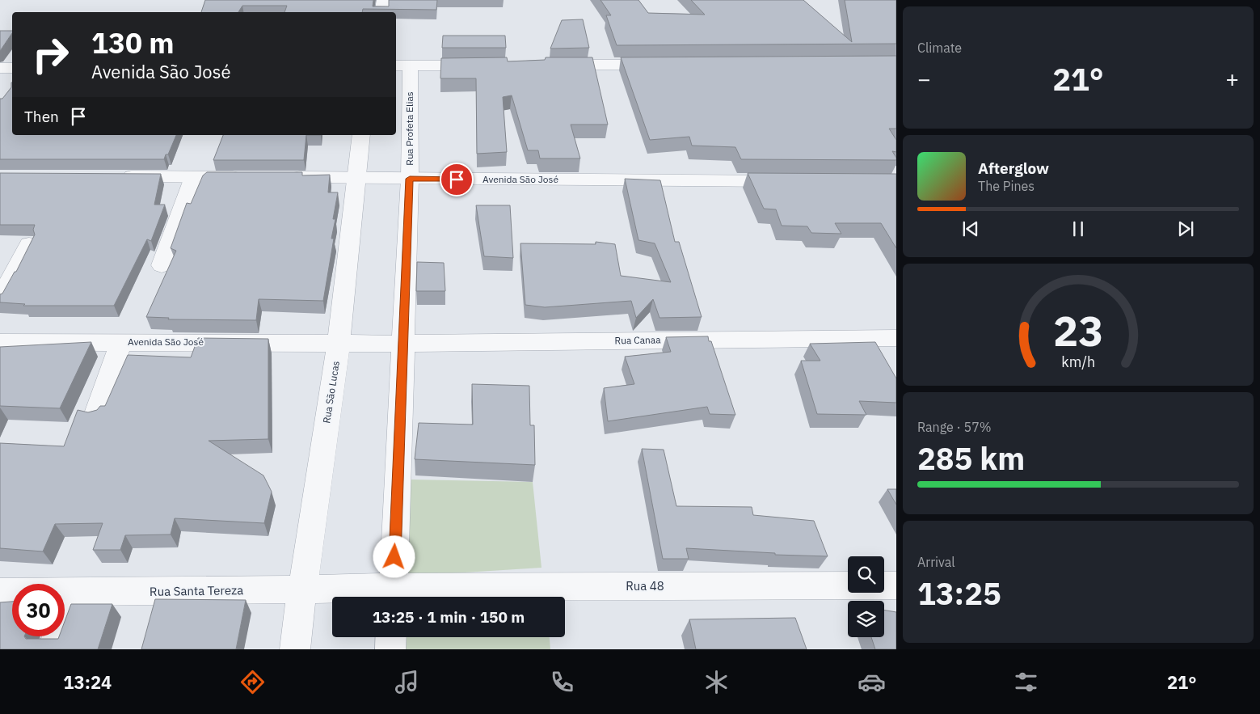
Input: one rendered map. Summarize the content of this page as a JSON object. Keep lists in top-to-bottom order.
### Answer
{
  "streets": {
    "street": [
      "Rua Profeta Elias",
      "Avenida São José",
      "Rua Canaa",
      "Rua São Lucas",
      "Rua 48",
      "Rua Santa Tereza"
    ]
  },
  "crossings": [
    ["Rua Profeta Elias", "Avenida São José"],
    ["Rua Profeta Elias", "Rua Canaa"],
    ["Rua Profeta Elias", "Rua 48"],
    ["Rua Profeta Elias", "Rua Santa Tereza"],
    ["Avenida São José", "Rua Canaa"],
    ["Avenida São José", "Rua São Lucas"],
    ["Rua São Lucas", "Rua Santa Tereza"],
    ["Rua 48", "Rua Santa Tereza"]
  ],
  "page": {
    "tile": [
      "Climate",
      ["Range · 57%", "285 km"],
      ["Arrival", "13:25"]
    ],
    "turn": ["130 m", "Avenida São José"],
    "heat": ["−", "21°", "+"],
    "then": "Then",
    "song": ["Afterglow", "The Pines"],
    "limit": "30",
    "trip": "13:25 · 1 min · 150 m",
    "tabs": ["13:24", "21°"],
    "gauge": ["23", "km/h"]
  }
}
